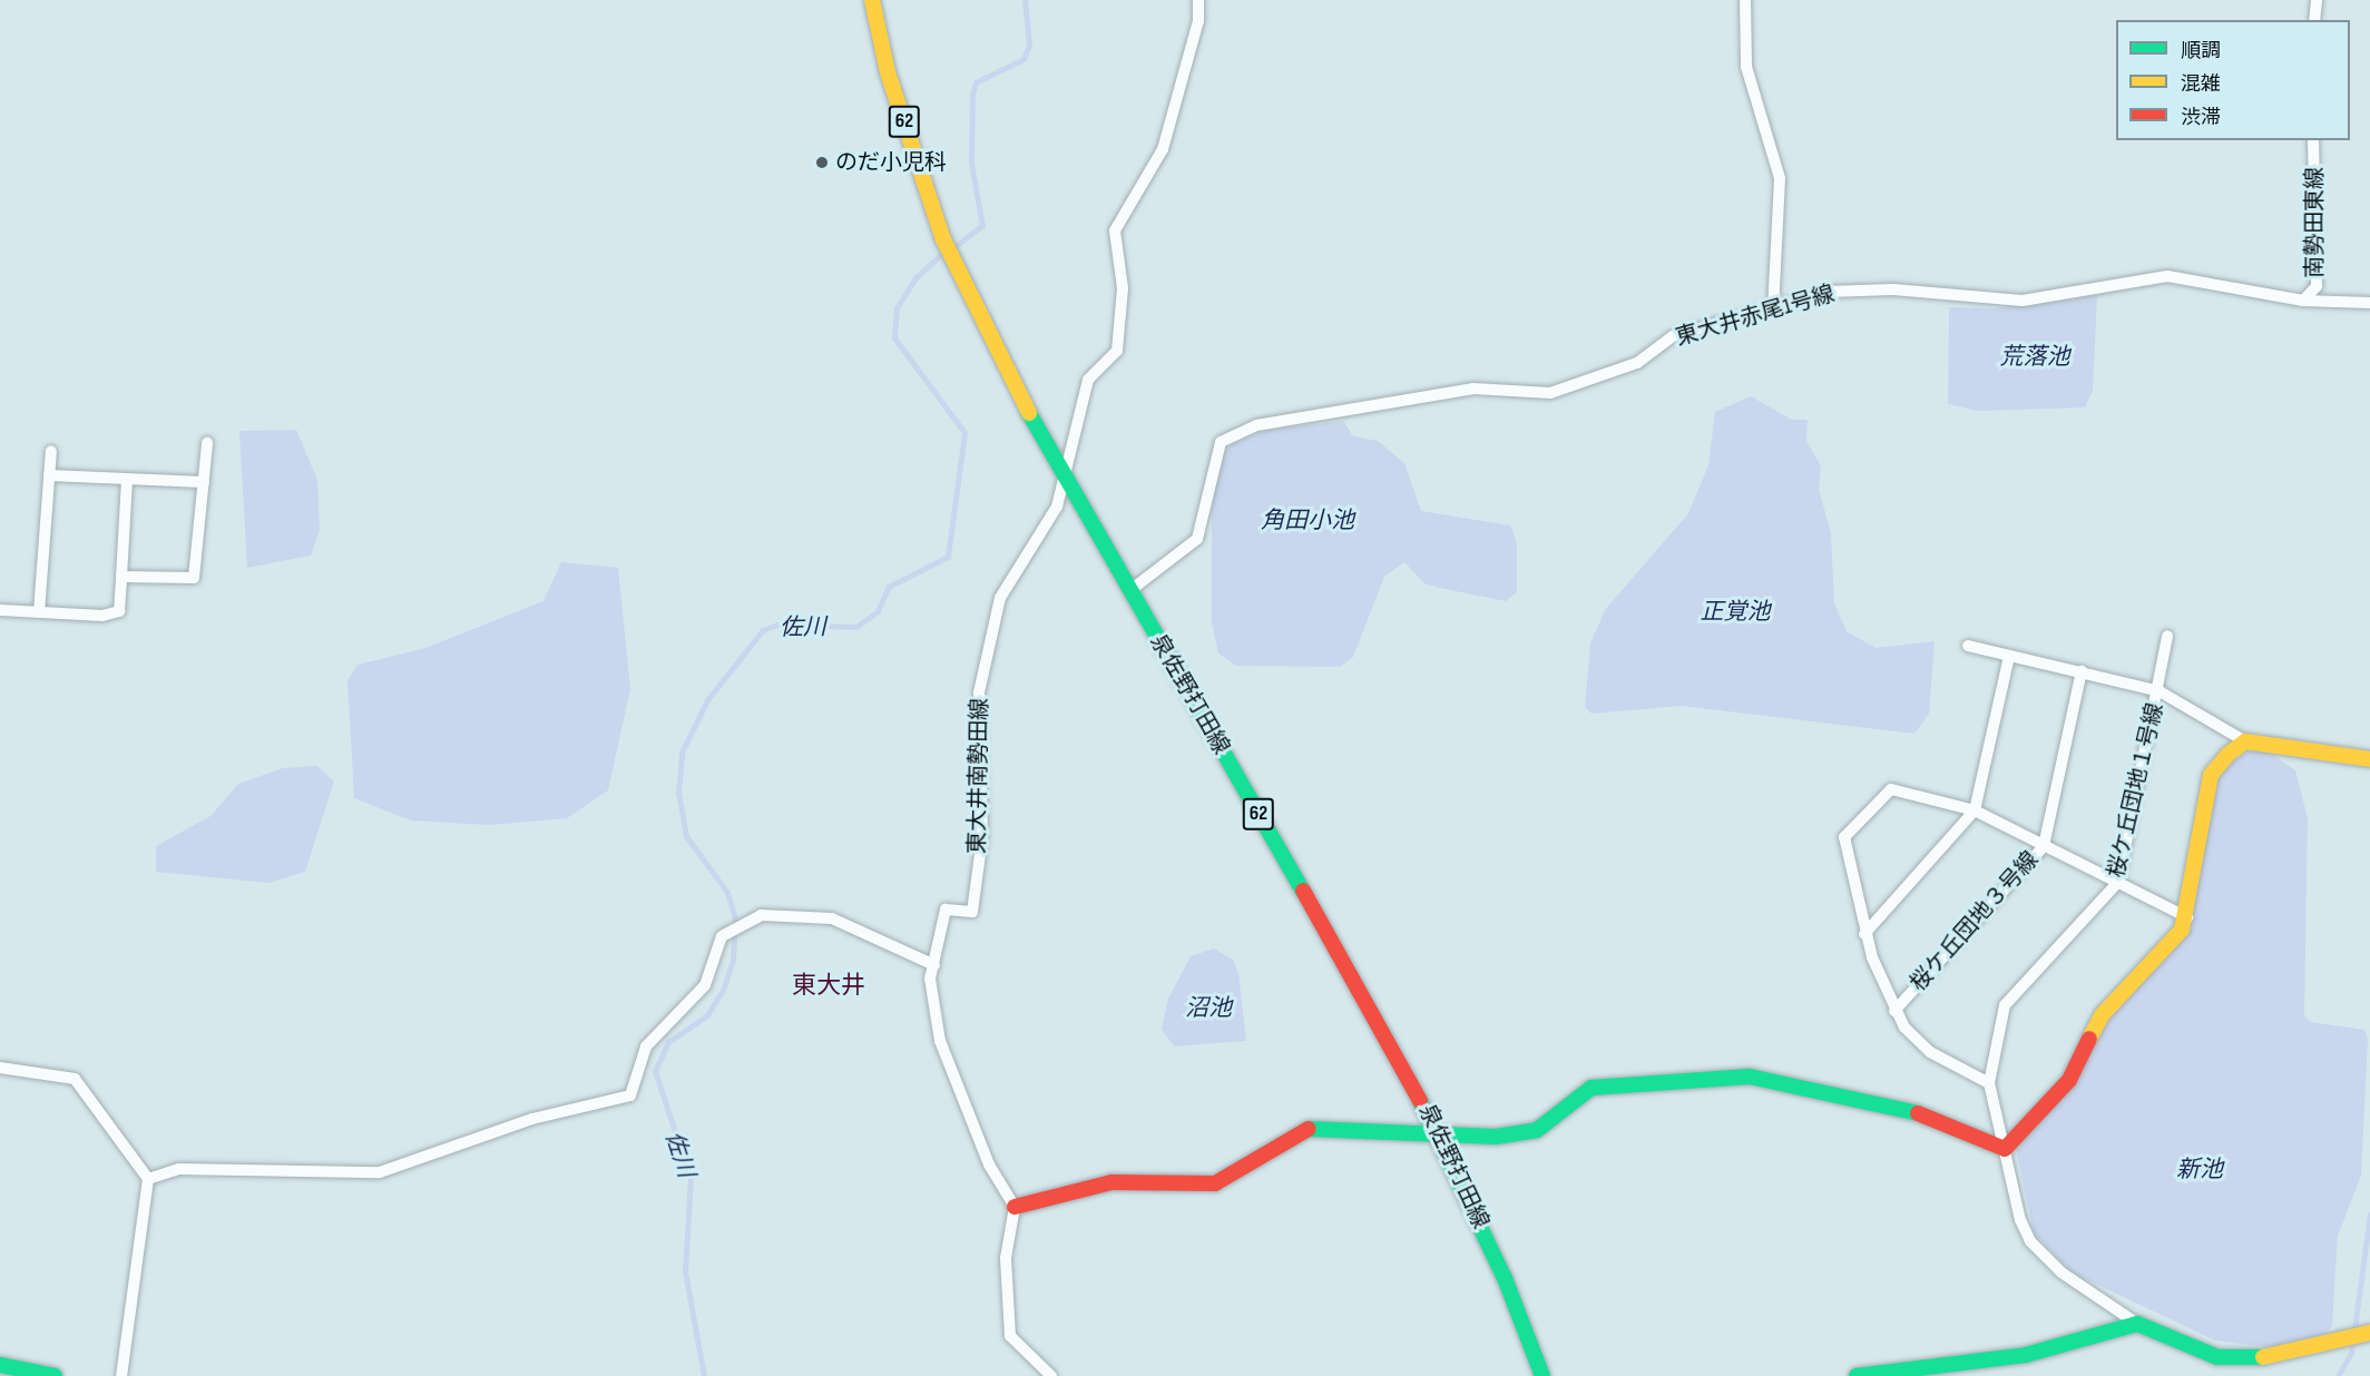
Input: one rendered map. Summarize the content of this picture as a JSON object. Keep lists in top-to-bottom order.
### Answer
{
  "streets": {
    "street": [
      "62",
      "南勢田東線",
      "東大井赤尾1号線",
      "泉佐野打田線",
      "東大井南勢田線",
      "桜ケ丘団地１号線",
      "桜ケ丘団地３号線"
    ]
  },
  "crossings": [
    ["南勢田東線", "東大井赤尾1号線"],
    ["東大井赤尾1号線", "泉佐野打田線"],
    ["泉佐野打田線", "東大井南勢田線"]
  ],
  "districts": ["東大井"],
  "water": [
    "荒落池",
    "角田小池",
    "正覚池",
    "佐川",
    "沼池",
    "新池"
  ],
  "places": ["のだ小児科"],
  "legend": ["順調", "混雑", "渋滞"]
}
